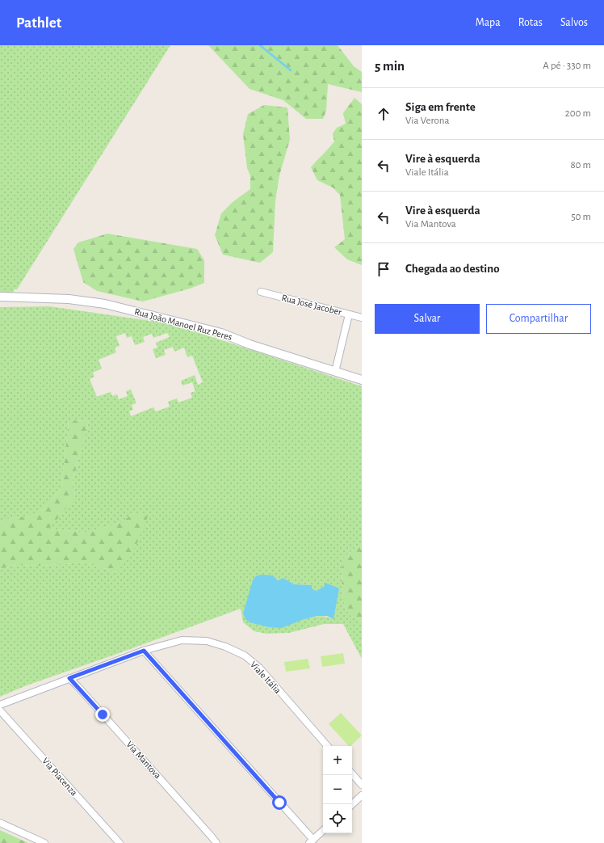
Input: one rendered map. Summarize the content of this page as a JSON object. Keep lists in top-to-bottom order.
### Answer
{
  "streets": {
    "street": [
      "Rua José Jacober",
      "Rua João Manoel Ruz Peres",
      "Viale Itália",
      "Via Mantova",
      "Via Piacenza"
    ]
  },
  "crossings": [
    ["Viale Itália", "Via Mantova"]
  ],
  "page": {
    "header": "Pathlet",
    "nav": ["Mapa", "Rotas", "Salvos"],
    "heading": ["5 min", "A pé · 330 m"],
    "list": [
      ["Siga em frente", "Via Verona", "200 m"],
      ["Vire à esquerda", "Viale Itália", "80 m"],
      ["Vire à esquerda", "Via Mantova", "50 m"],
      "Chegada ao destino"
    ],
    "buttons": ["Salvar", "Compartilhar"],
    "map_buttons": ["+", "−"]
  }
}
